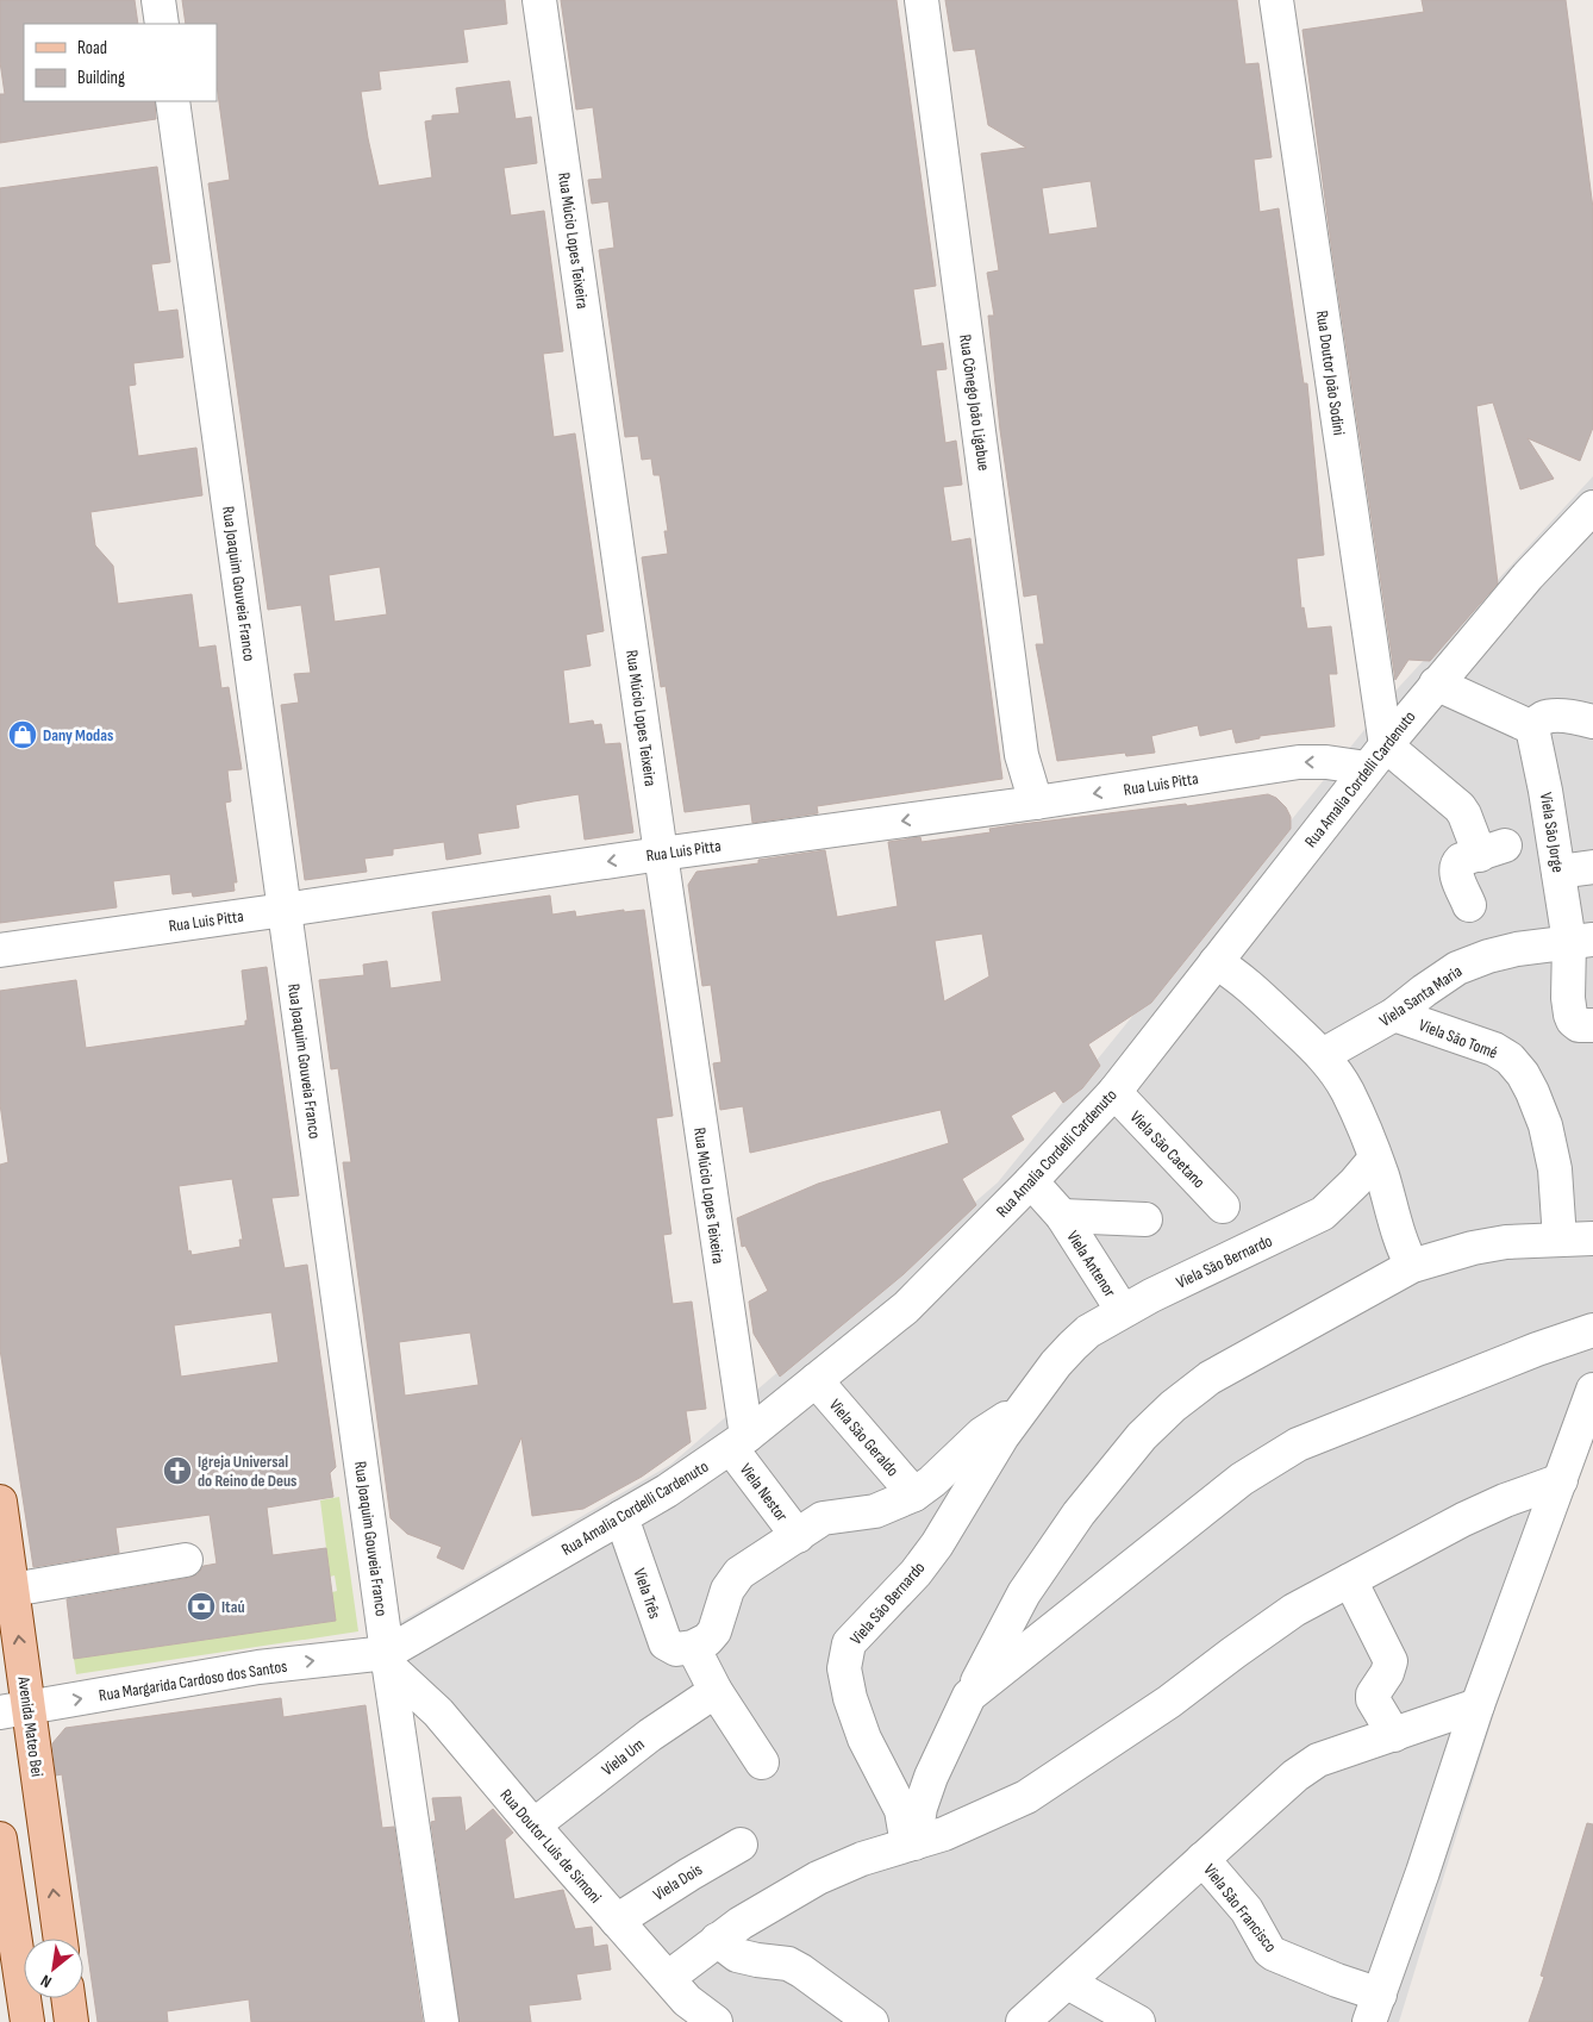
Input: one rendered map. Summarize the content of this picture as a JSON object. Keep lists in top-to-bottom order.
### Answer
{
  "streets": {
    "main road": ["Avenida Mateo Bei"],
    "street": [
      "Rua Múcio Lopes Teixeira",
      "Rua Doutor João Sodini",
      "Rua Cônego João Ligabue",
      "Rua Joaquim Gouveia Franco",
      "Rua Amalia Cordelli Cardenuto",
      "Rua Luis Pitta",
      "Viela São Jorge",
      "Viela Santa Maria",
      "Viela São Tomé",
      "Viela São Caetano",
      "Viela São Bernardo",
      "Viela Antenor",
      "Viela São Geraldo",
      "Viela Nestor",
      "Viela Três",
      "Rua Margarida Cardoso dos Santos",
      "Viela Um",
      "Rua Doutor Luis de Simoni",
      "Viela Dois",
      "Viela São Francisco"
    ]
  },
  "crossings": [
    ["Rua Múcio Lopes Teixeira", "Rua Amalia Cordelli Cardenuto"],
    ["Rua Múcio Lopes Teixeira", "Rua Luis Pitta"],
    ["Rua Múcio Lopes Teixeira", "Viela Nestor"],
    ["Rua Doutor João Sodini", "Rua Amalia Cordelli Cardenuto"],
    ["Rua Doutor João Sodini", "Rua Luis Pitta"],
    ["Rua Cônego João Ligabue", "Rua Luis Pitta"],
    ["Rua Joaquim Gouveia Franco", "Rua Amalia Cordelli Cardenuto"],
    ["Rua Joaquim Gouveia Franco", "Rua Luis Pitta"],
    ["Rua Joaquim Gouveia Franco", "Rua Margarida Cardoso dos Santos"],
    ["Rua Joaquim Gouveia Franco", "Rua Doutor Luis de Simoni"],
    ["Rua Amalia Cordelli Cardenuto", "Rua Luis Pitta"],
    ["Rua Amalia Cordelli Cardenuto", "Viela São Caetano"],
    ["Rua Amalia Cordelli Cardenuto", "Viela Antenor"],
    ["Rua Amalia Cordelli Cardenuto", "Viela São Geraldo"],
    ["Rua Amalia Cordelli Cardenuto", "Viela Nestor"],
    ["Rua Amalia Cordelli Cardenuto", "Viela Três"],
    ["Rua Amalia Cordelli Cardenuto", "Rua Margarida Cardoso dos Santos"],
    ["Rua Amalia Cordelli Cardenuto", "Rua Doutor Luis de Simoni"],
    ["Viela São Jorge", "Viela Santa Maria"],
    ["Viela Santa Maria", "Viela São Tomé"],
    ["Viela São Bernardo", "Viela Antenor"],
    ["Viela São Bernardo", "Viela São Geraldo"],
    ["Viela São Bernardo", "Viela Nestor"],
    ["Viela São Bernardo", "Viela Três"],
    ["Rua Margarida Cardoso dos Santos", "Avenida Mateo Bei"],
    ["Rua Margarida Cardoso dos Santos", "Rua Doutor Luis de Simoni"],
    ["Viela Um", "Rua Doutor Luis de Simoni"],
    ["Rua Doutor Luis de Simoni", "Viela Dois"]
  ],
  "one_way": ["Rua Luis Pitta"],
  "places": {
    "shop": ["Dany Modas"],
    "church": ["Igreja Universal do Reino de Deus"],
    "bank": ["Itaú"]
  },
  "legend": ["Road", "Building"],
  "north": "bottom left"
}
